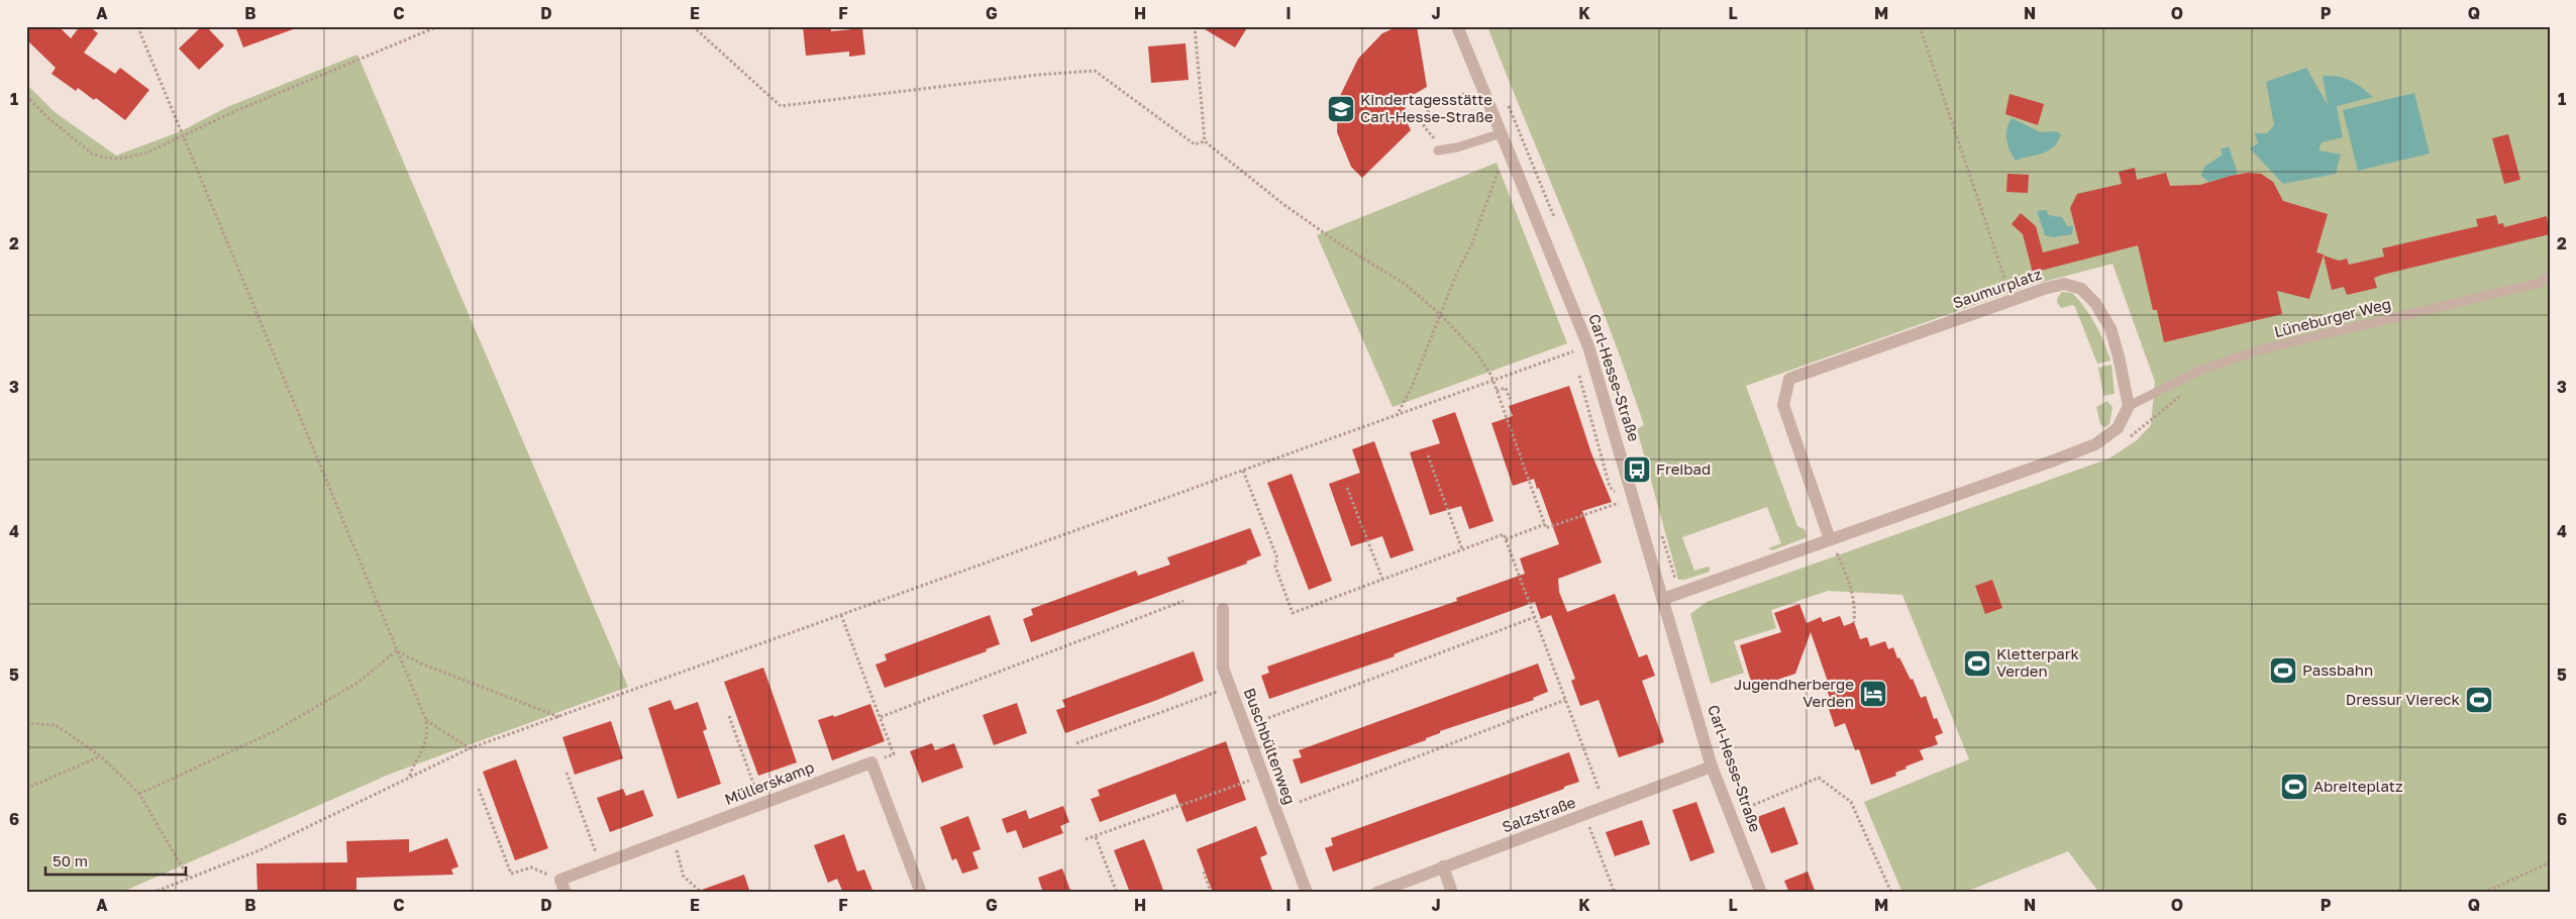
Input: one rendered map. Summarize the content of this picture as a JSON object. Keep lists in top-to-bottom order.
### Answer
{
  "streets": {
    "street": [
      "Saumurplatz",
      "Carl-Hesse-Straße",
      "Buschbültenweg",
      "Müllerskamp",
      "Salzstraße"
    ],
    "lane": ["Lüneburger Weg"]
  },
  "crossings": [
    ["Saumurplatz", "Lüneburger Weg"],
    ["Carl-Hesse-Straße", "Salzstraße"]
  ],
  "places": {
    "school or university": ["Kindertagesstätte Carl-Hesse-Straße"],
    "bus stop": ["Freibad"],
    "sports": [
      "Kletterpark Verden",
      "Passbahn",
      "Dressur Viereck",
      "Abreiteplatz"
    ],
    "hotel": ["Jugendherberge Verden"]
  },
  "scale_bar": "50 m",
  "grid": {
    "columns": [
      "A",
      "B",
      "C",
      "D",
      "E",
      "F",
      "G",
      "H",
      "I",
      "J",
      "K",
      "L",
      "M",
      "N",
      "O",
      "P",
      "Q"
    ],
    "rows": [
      "1",
      "2",
      "3",
      "4",
      "5",
      "6"
    ]
  }
}
